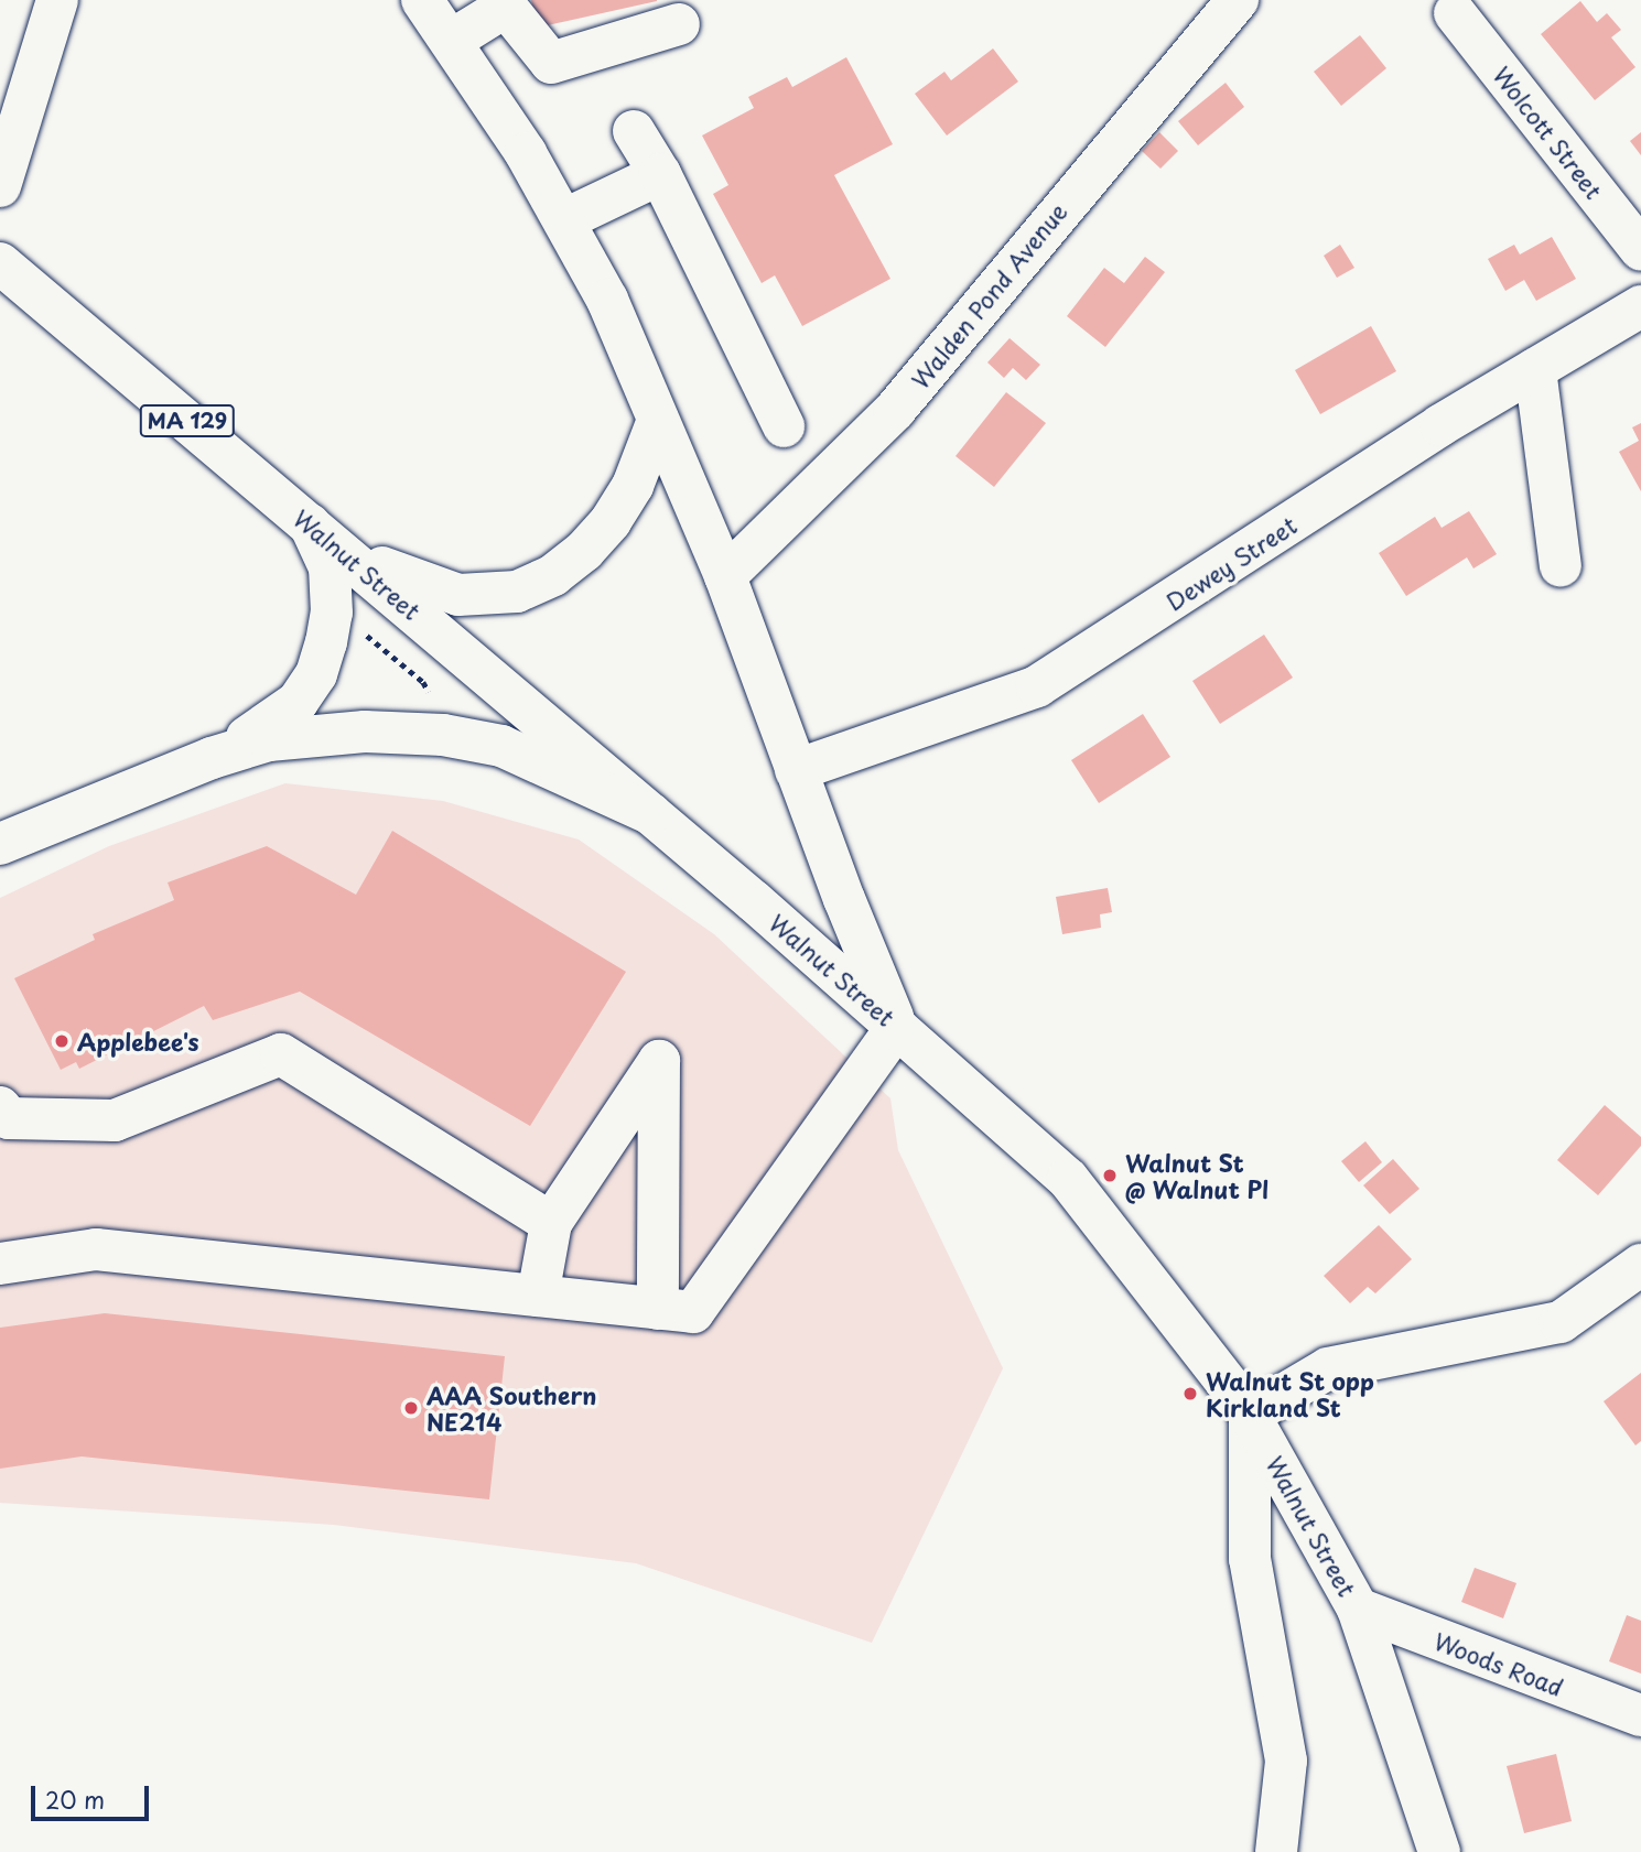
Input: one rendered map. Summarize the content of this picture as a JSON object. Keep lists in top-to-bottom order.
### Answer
{
  "streets": {
    "main road": [
      "Wolcott Street",
      "Walden Pond Avenue",
      "MA 129",
      "Dewey Street",
      "Walnut Street",
      "Woods Road"
    ]
  },
  "crossings": [
    ["MA 129", "Walnut Street"],
    ["Walnut Street", "Woods Road"]
  ],
  "places": [
    "Applebee's",
    "Walnut St @ Walnut Pl",
    "Walnut St opp Kirkland St",
    "AAA Southern NE214"
  ],
  "scale_bar": "20 m"
}
